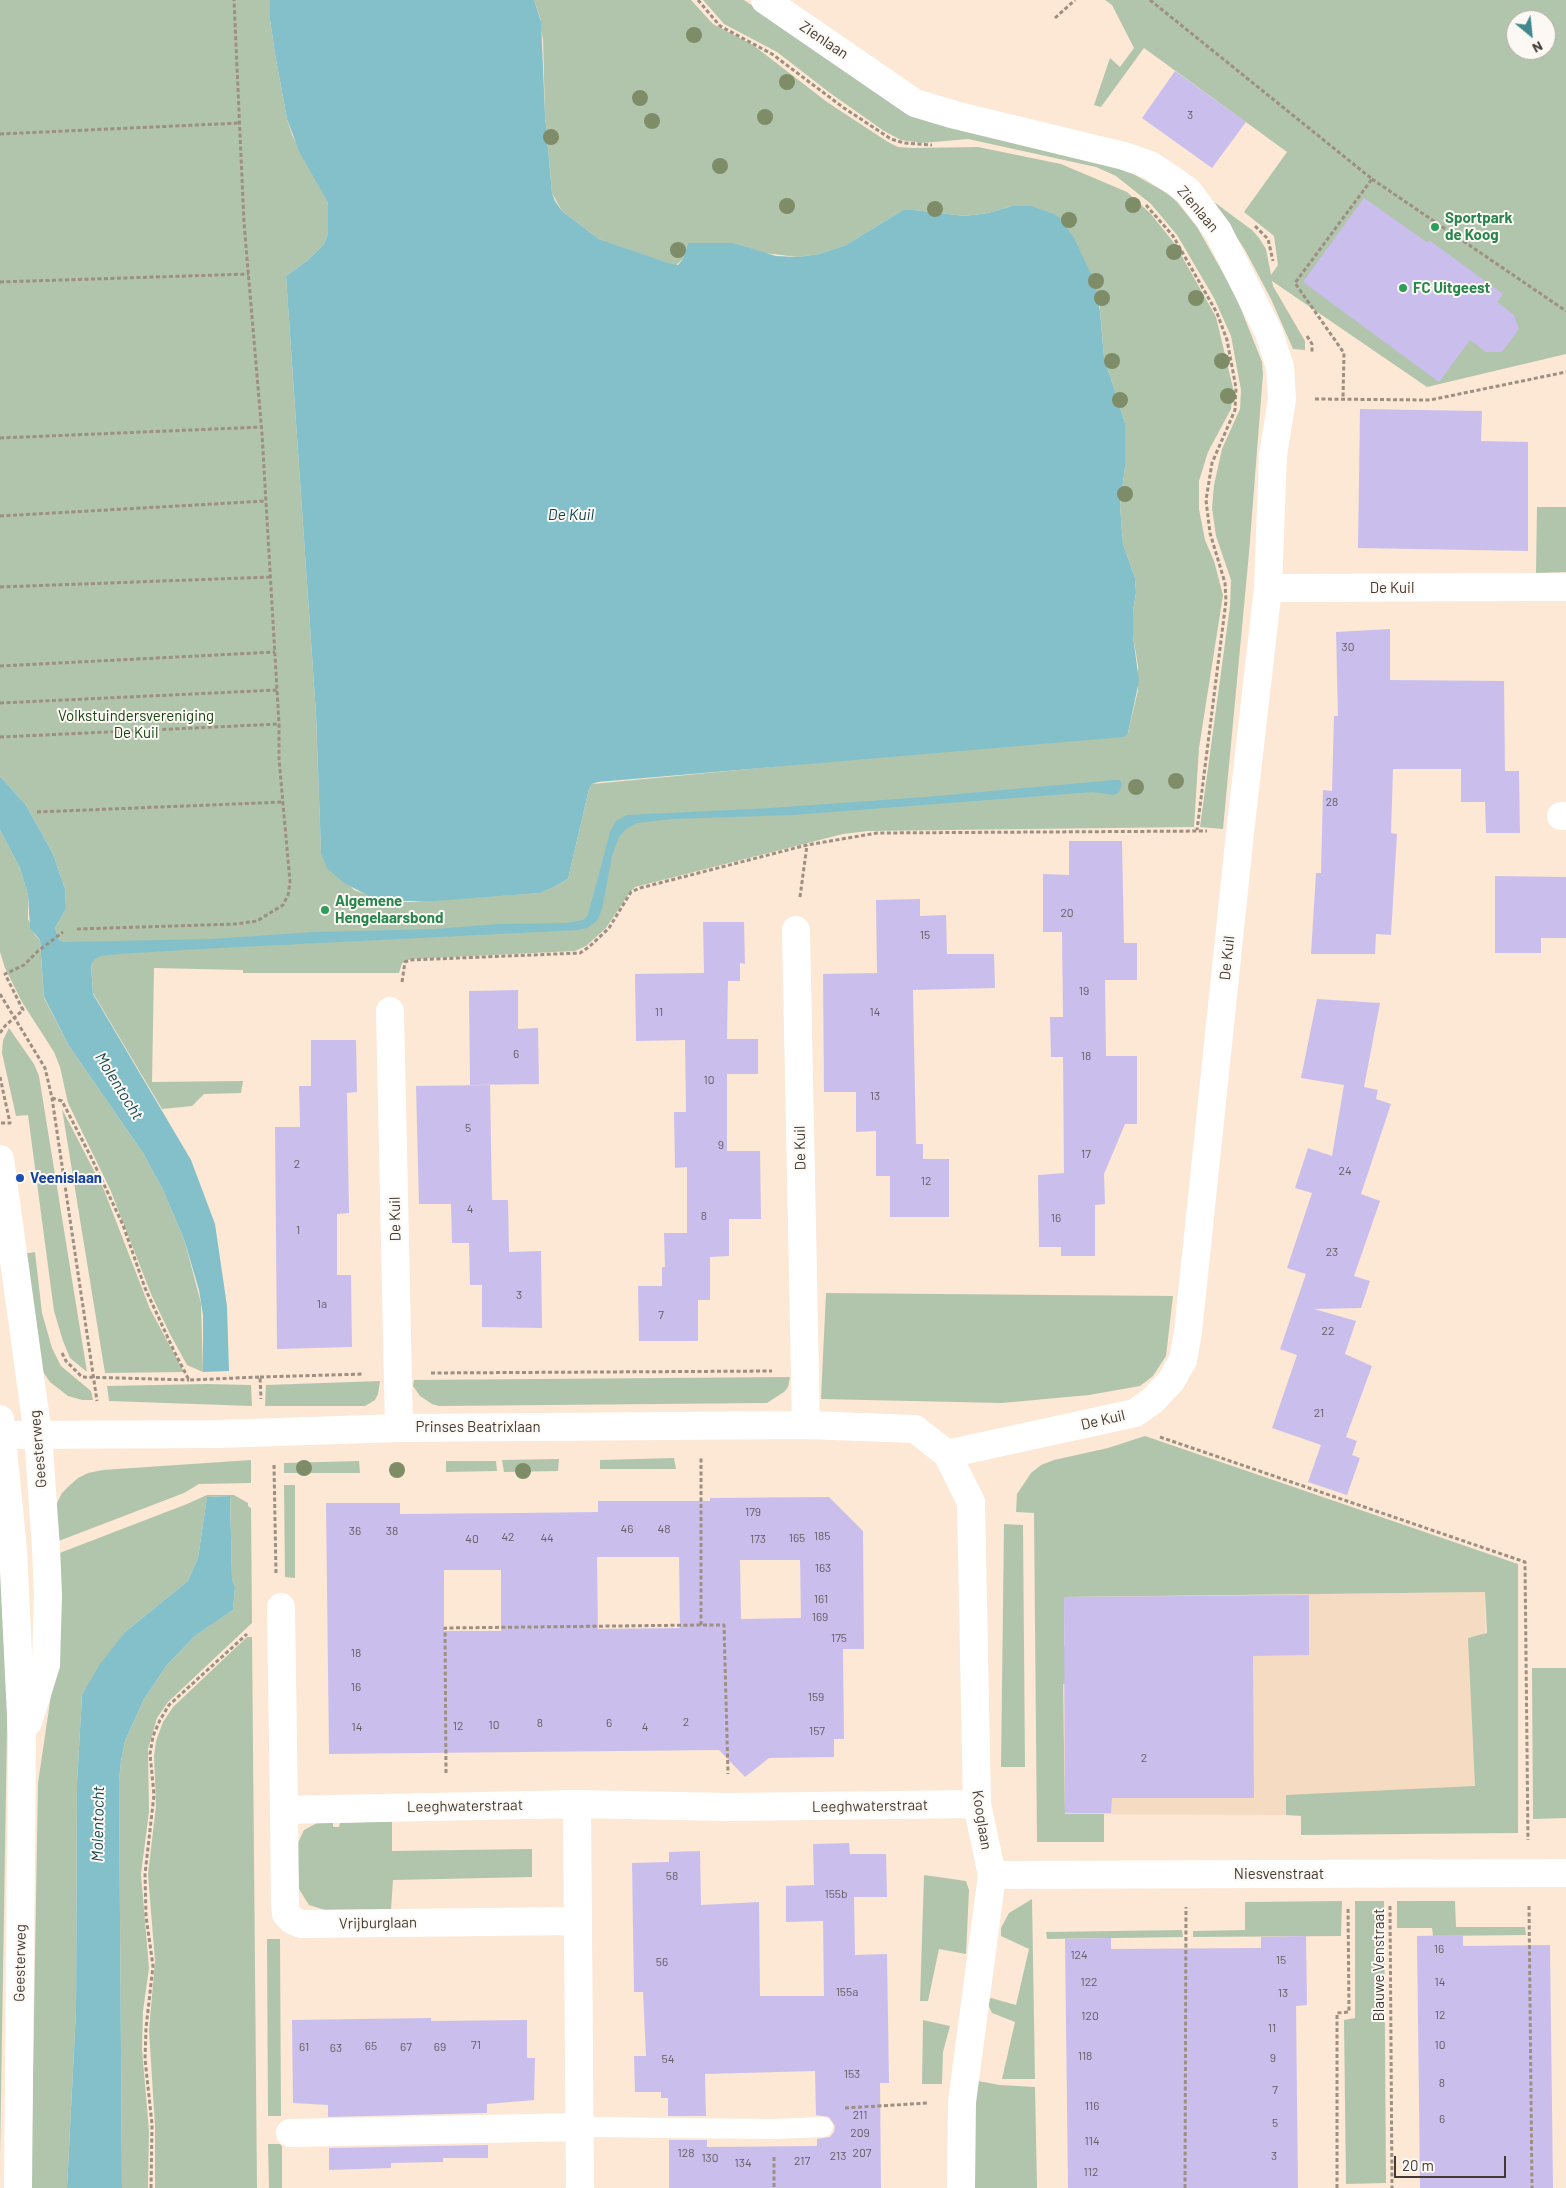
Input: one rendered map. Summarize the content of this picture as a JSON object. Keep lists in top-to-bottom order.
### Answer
{
  "streets": {
    "street": [
      "Zienlaan",
      "De Kuil",
      "Prinses Beatrixlaan",
      "Geesterweg",
      "Leeghwaterstraat",
      "Kooglaan",
      "Niesvenstraat",
      "Vrijburglaan"
    ],
    "path": ["Blauwe Venstraat"]
  },
  "crossings": [
    ["Zienlaan", "De Kuil"],
    ["De Kuil", "Prinses Beatrixlaan"],
    ["De Kuil", "Kooglaan"],
    ["Prinses Beatrixlaan", "Geesterweg"],
    ["Prinses Beatrixlaan", "Kooglaan"],
    ["Leeghwaterstraat", "Kooglaan"],
    ["Leeghwaterstraat", "Vrijburglaan"],
    ["Kooglaan", "Niesvenstraat"],
    ["Niesvenstraat", "Blauwe Venstraat"]
  ],
  "water": ["De Kuil", "Molentocht"],
  "parks": ["Volkstuindersvereniging De Kuil"],
  "places": [
    "Sportpark de Koog",
    "FC Uitgeest",
    "Algemene Hengelaarsbond",
    "Veenislaan"
  ],
  "house_numbers": [
    "3",
    "30",
    "28",
    "20",
    "15",
    "19",
    "11",
    "14",
    "6",
    "18",
    "10",
    "13",
    "5",
    "9",
    "17",
    "2",
    "24",
    "12",
    "4",
    "8",
    "16",
    "1",
    "23",
    "3",
    "1a",
    "7",
    "22",
    "21",
    "179",
    "46",
    "48",
    "36",
    "38",
    "185",
    "42",
    "44",
    "165",
    "40",
    "173",
    "163",
    "161",
    "169",
    "175",
    "18",
    "16",
    "159",
    "2",
    "8",
    "6",
    "10",
    "12",
    "14",
    "4",
    "157",
    "2",
    "58",
    "155b",
    "16",
    "124",
    "15",
    "56",
    "122",
    "14",
    "155a",
    "13",
    "12",
    "120",
    "11",
    "71",
    "10",
    "65",
    "61",
    "67",
    "69",
    "63",
    "118",
    "9",
    "54",
    "153",
    "8",
    "7",
    "116",
    "211",
    "6",
    "5",
    "209",
    "114",
    "128",
    "207",
    "213",
    "3",
    "130",
    "217",
    "134",
    "112"
  ],
  "scale_bar": "20 m",
  "north": "bottom right"
}
